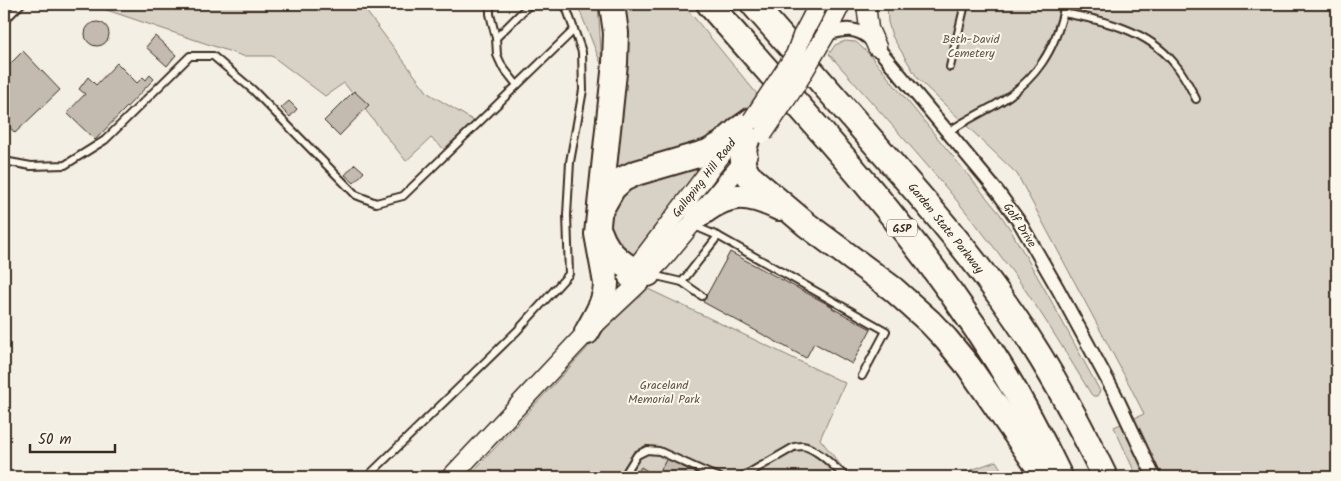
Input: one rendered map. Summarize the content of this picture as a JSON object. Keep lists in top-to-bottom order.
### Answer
{
  "streets": {
    "highway": ["GSP", "Garden State Parkway"],
    "main road": ["Galloping Hill Road"],
    "street": ["Golf Drive"]
  },
  "crossings": [
    ["Galloping Hill Road", "Golf Drive"]
  ],
  "parks": ["Beth-David Cemetery", "Graceland Memorial Park"],
  "scale_bar": "50 m"
}
